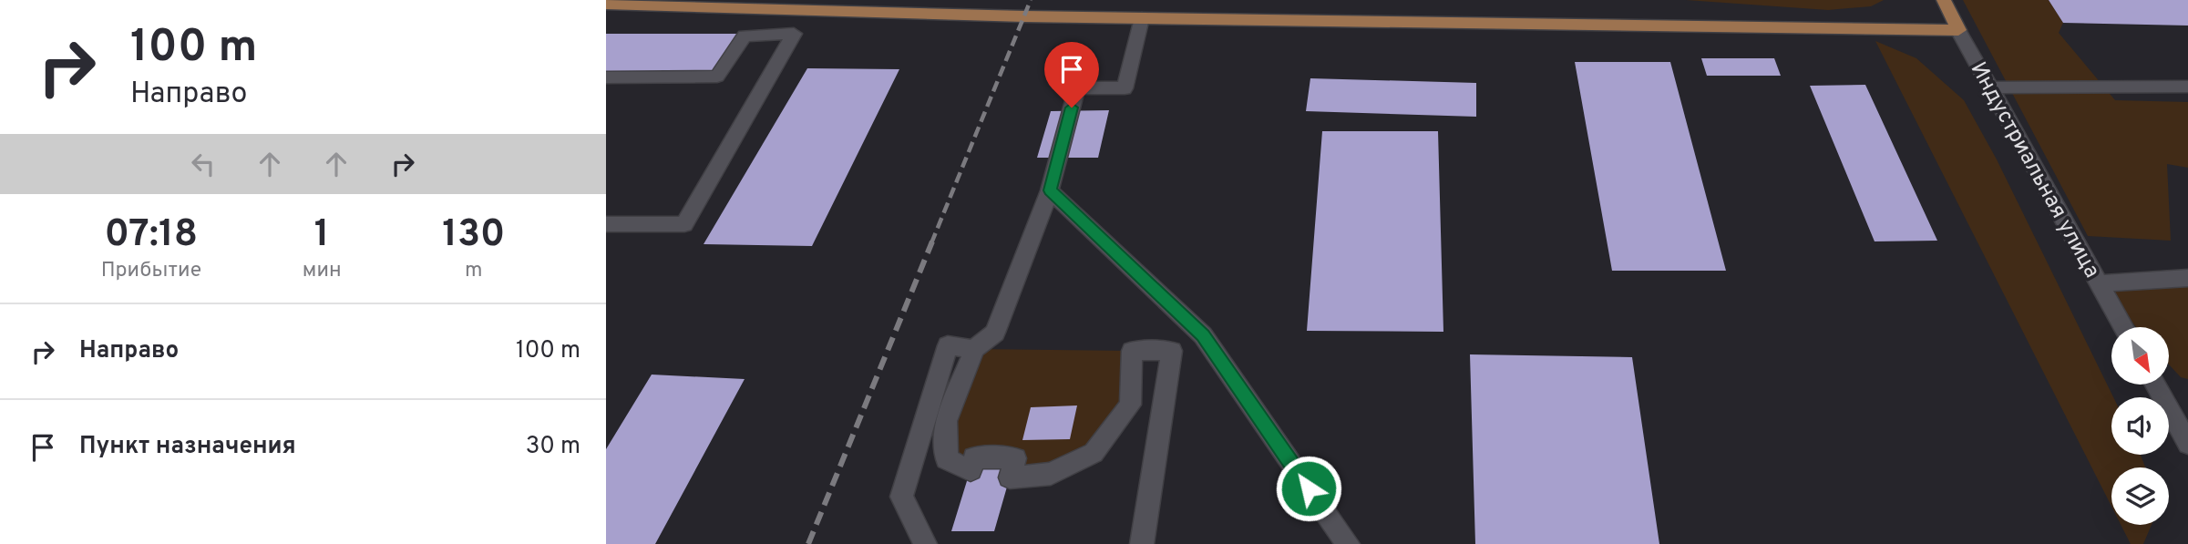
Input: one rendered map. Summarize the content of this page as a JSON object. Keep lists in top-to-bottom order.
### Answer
{
  "streets": {
    "main road": ["Индустриальная улица"]
  },
  "north": "bottom right",
  "page": {
    "turn": ["100 m", "Направо"],
    "eta": [
      "07:18",
      "Прибытие",
      "1",
      "мин",
      "130",
      "m"
    ],
    "list": [
      {
        "name": "Направо",
        "value": "100 m"
      },
      {
        "name": "Пункт назначения",
        "value": "30 m"
      }
    ]
  }
}
